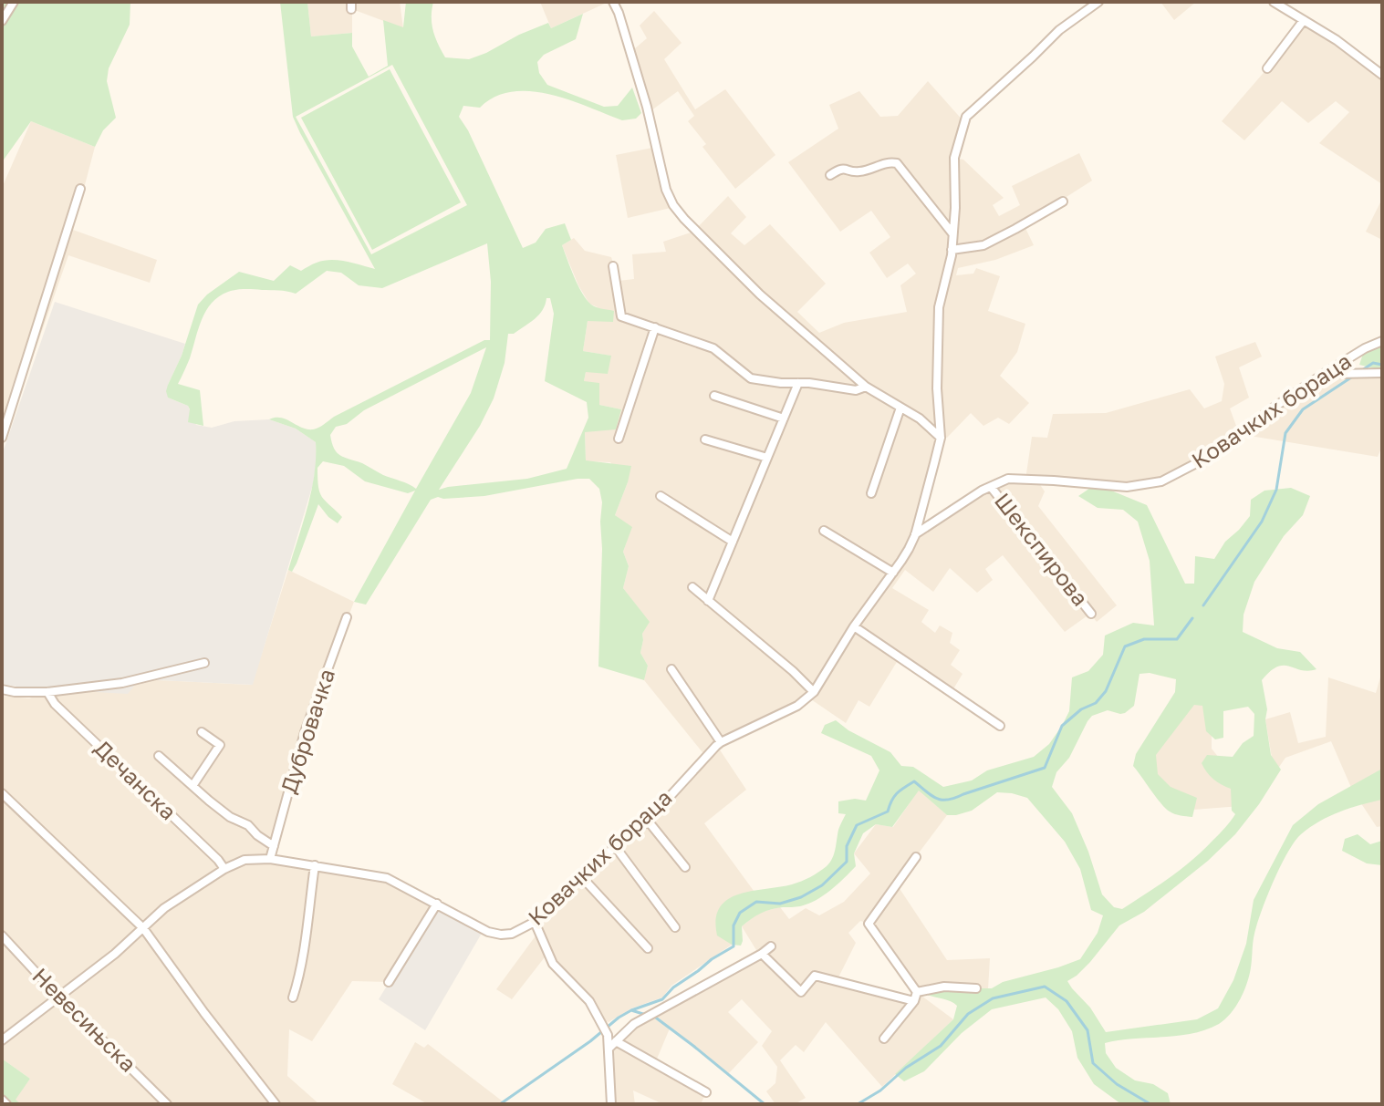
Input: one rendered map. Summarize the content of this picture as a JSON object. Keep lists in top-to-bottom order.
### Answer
{
  "streets": {
    "street": [
      "Ковачких бораца",
      "Шекспирова",
      "Дубровачка",
      "Дечанска",
      "Невесињска"
    ]
  },
  "crossings": [
    ["Ковачких бораца", "Шекспирова"],
    ["Ковачких бораца", "Дубровачка"],
    ["Ковачких бораца", "Дечанска"],
    ["Ковачких бораца", "Невесињска"]
  ]
}
